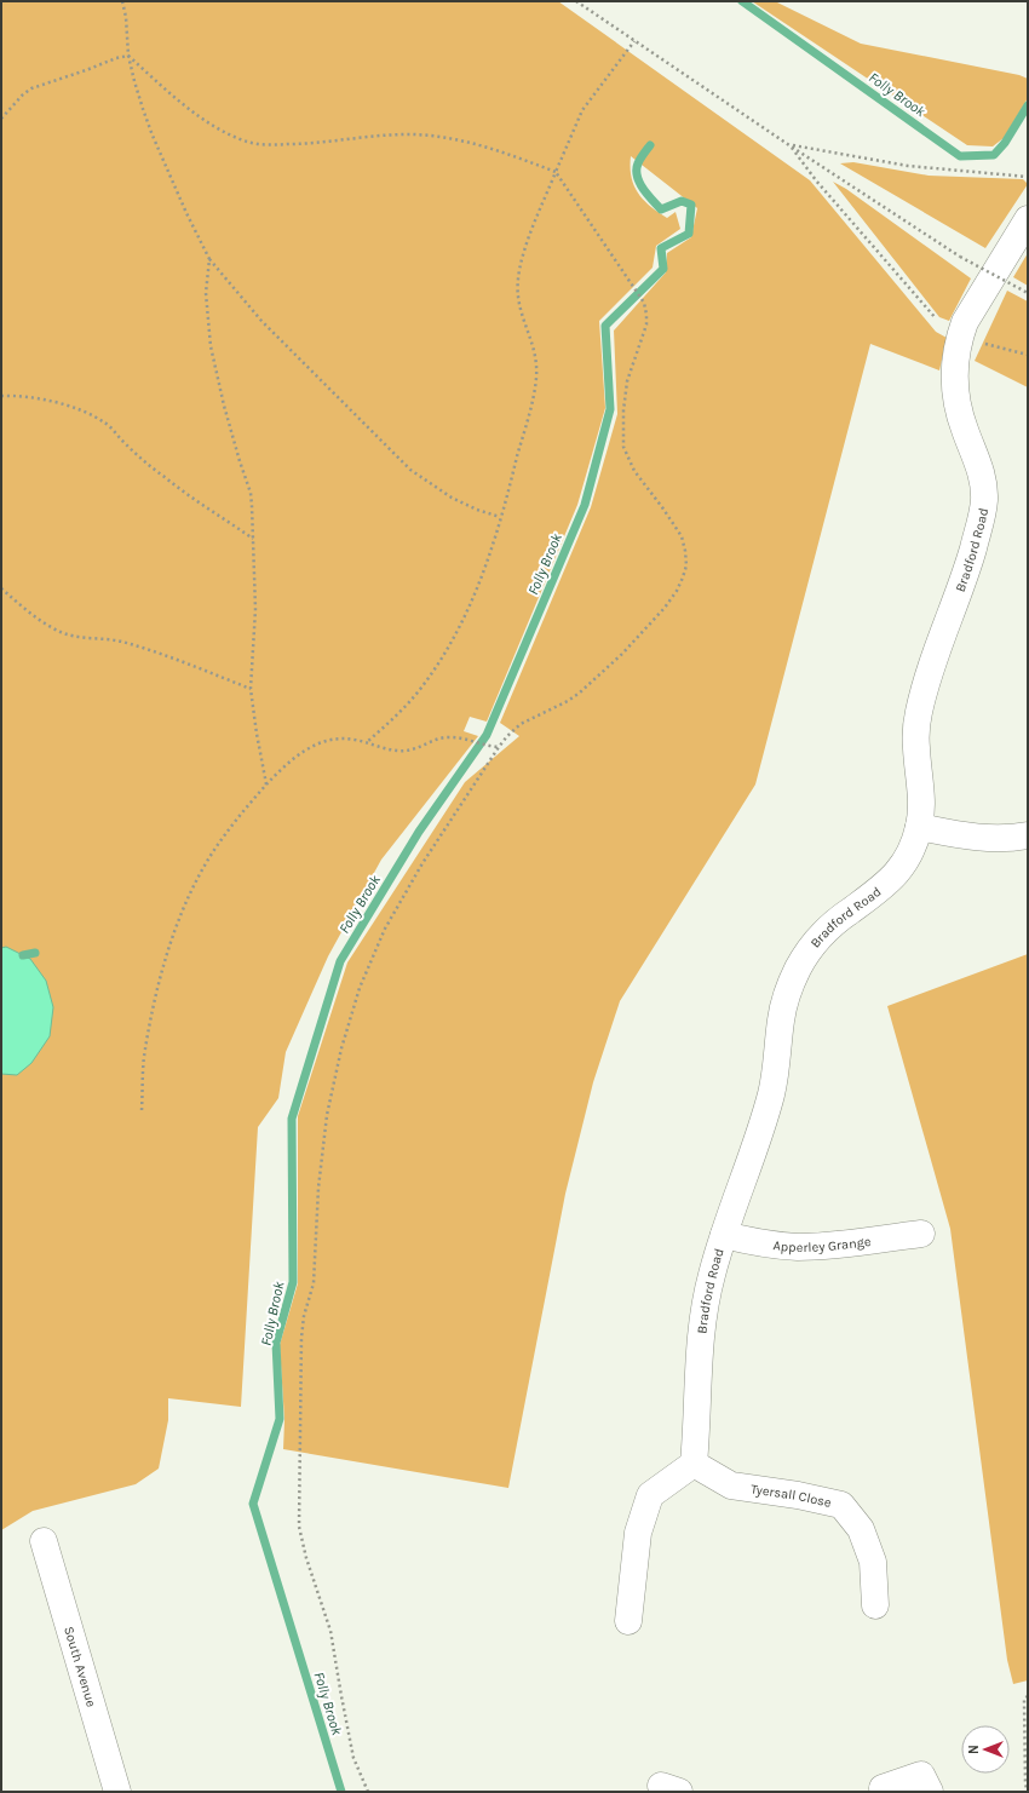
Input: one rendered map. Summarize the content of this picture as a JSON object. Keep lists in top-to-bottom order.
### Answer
{
  "streets": {
    "street": [
      "Bradford Road",
      "Apperley Grange",
      "Tyersall Close",
      "South Avenue"
    ]
  },
  "crossings": [
    ["Bradford Road", "Apperley Grange"],
    ["Bradford Road", "Tyersall Close"]
  ],
  "water": ["Folly Brook"],
  "north": "left"
}
